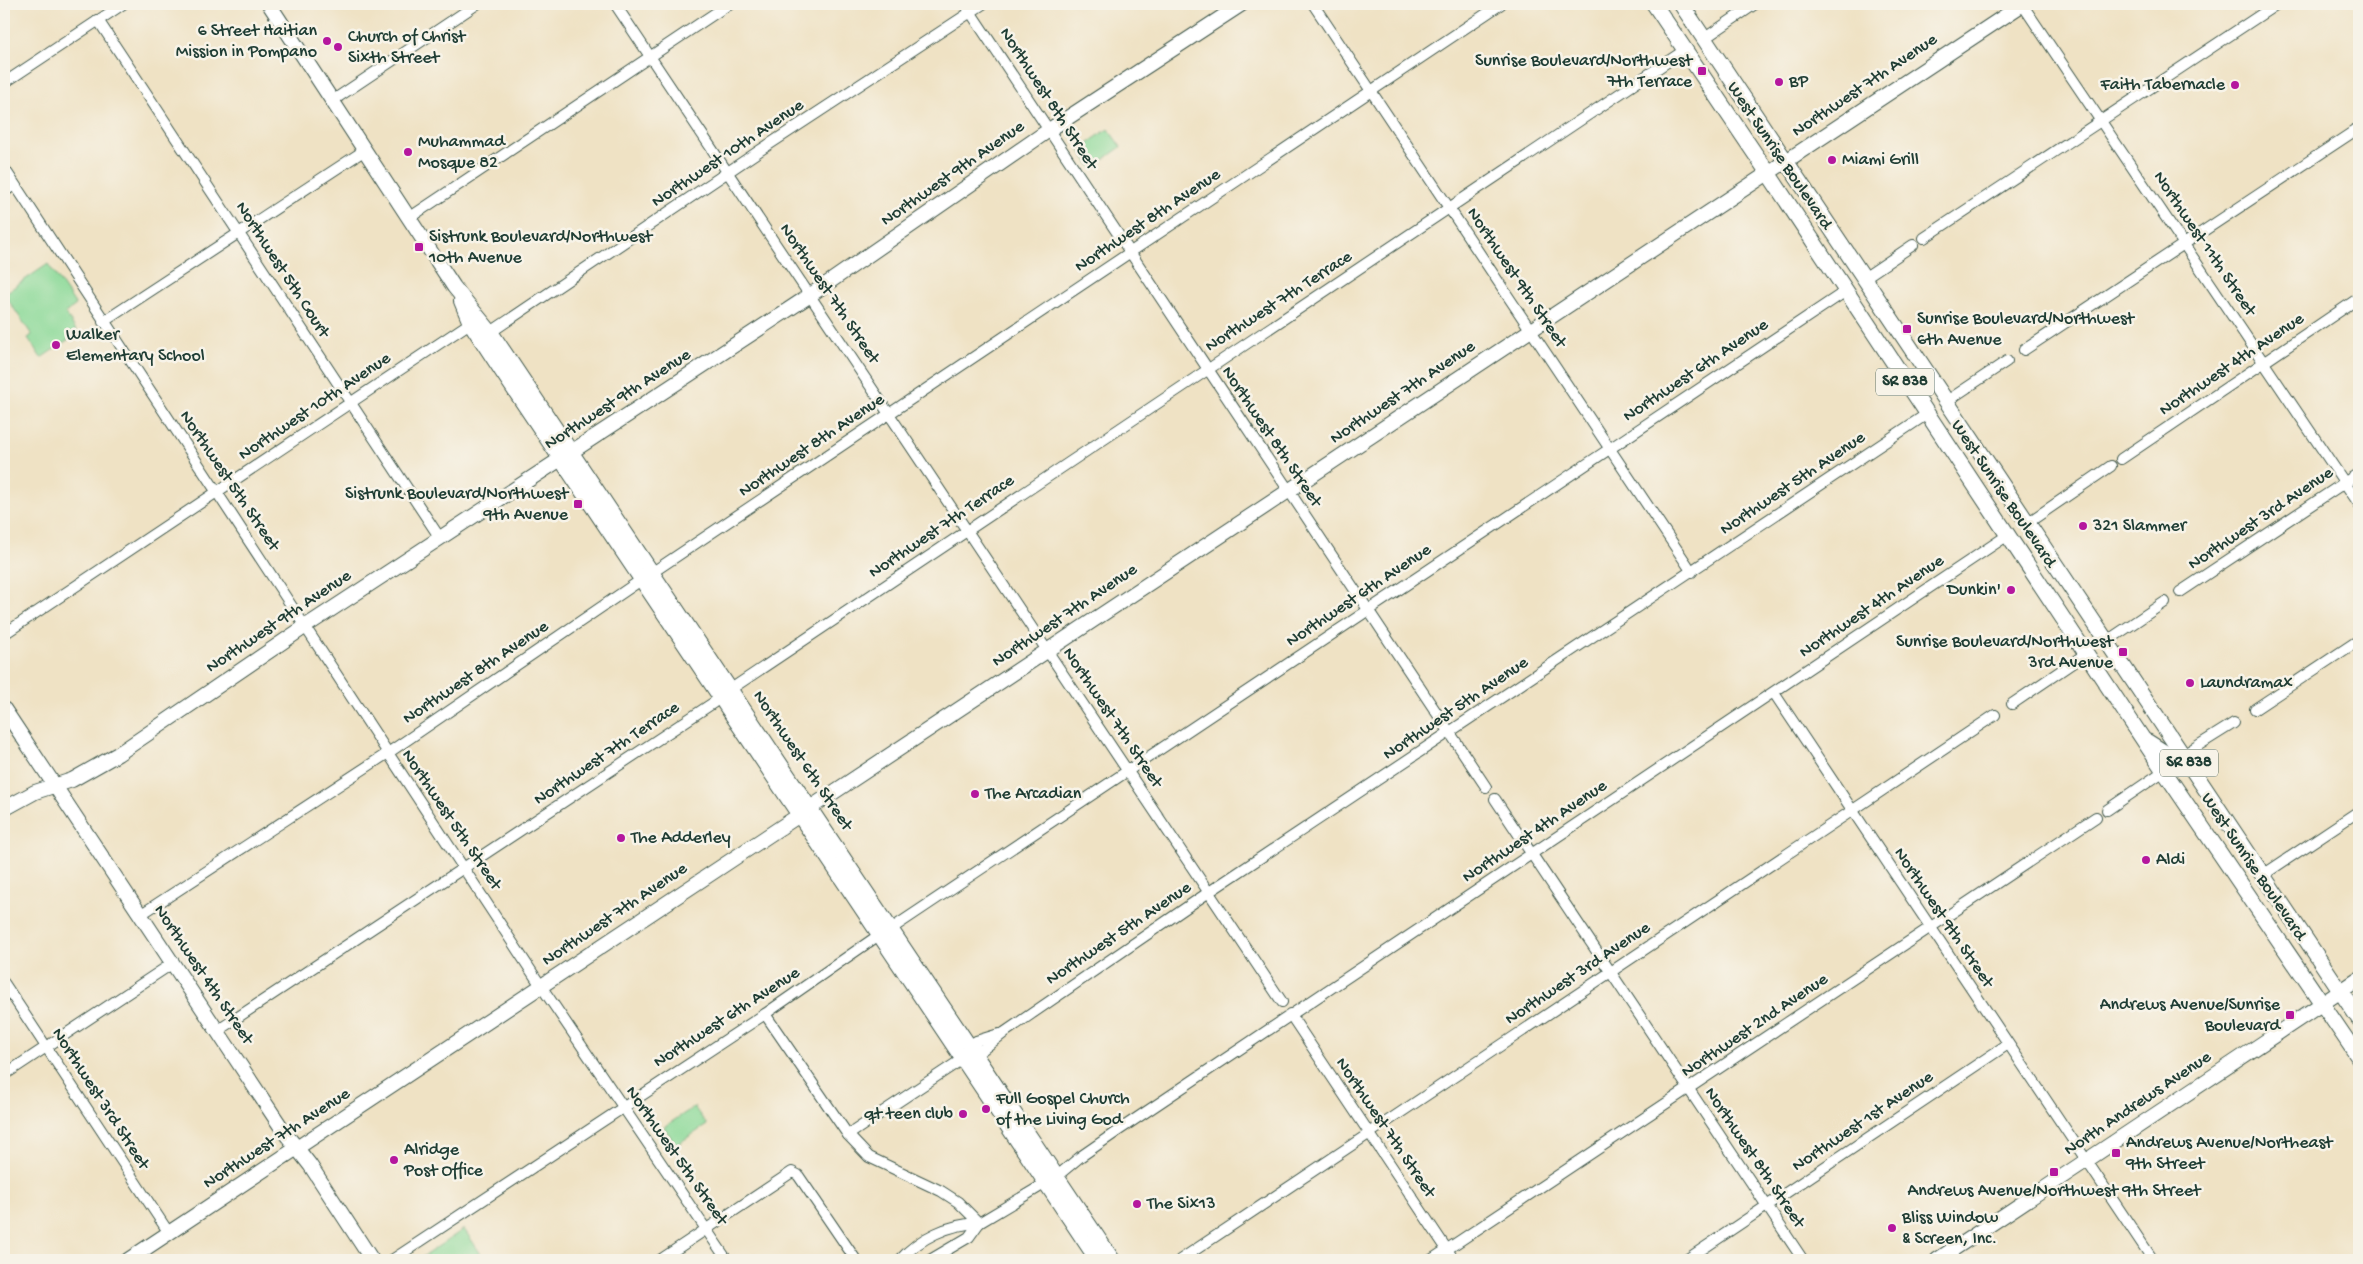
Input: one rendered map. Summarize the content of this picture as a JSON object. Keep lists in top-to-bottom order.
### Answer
{
  "streets": {
    "main road": [
      "Northwest 7th Avenue",
      "West Sunrise Boulevard",
      "Northwest 9th Avenue",
      "SR 838",
      "Northwest 6th Street",
      "Northwest 4th Street",
      "North Andrews Avenue"
    ],
    "street": [
      "Northwest 8th Street",
      "Northwest 10th Avenue",
      "Northwest 8th Avenue",
      "Northwest 11th Street",
      "Northwest 5th Court",
      "Northwest 9th Street",
      "Northwest 7th Street",
      "Northwest 7th Terrace",
      "Northwest 4th Avenue",
      "Northwest 6th Avenue",
      "Northwest 5th Street",
      "Northwest 5th Avenue",
      "Northwest 3rd Avenue",
      "Northwest 2nd Avenue",
      "Northwest 3rd Street",
      "Northwest 1st Avenue"
    ]
  },
  "crossings": [
    ["Northwest 7th Avenue", "Northwest 8th Street"],
    ["Northwest 7th Avenue", "West Sunrise Boulevard"],
    ["Northwest 7th Avenue", "Northwest 11th Street"],
    ["Northwest 7th Avenue", "Northwest 9th Street"],
    ["Northwest 7th Avenue", "Northwest 7th Street"],
    ["Northwest 7th Avenue", "Northwest 5th Street"],
    ["Northwest 7th Avenue", "Northwest 6th Street"],
    ["Northwest 7th Avenue", "Northwest 4th Street"],
    ["Northwest 7th Avenue", "Northwest 3rd Street"],
    ["Northwest 8th Street", "Northwest 10th Avenue"],
    ["Northwest 8th Street", "Northwest 9th Avenue"],
    ["Northwest 8th Street", "Northwest 8th Avenue"],
    ["Northwest 8th Street", "Northwest 7th Terrace"],
    ["Northwest 8th Street", "Northwest 4th Avenue"],
    ["Northwest 8th Street", "Northwest 6th Avenue"],
    ["Northwest 8th Street", "Northwest 5th Avenue"],
    ["Northwest 8th Street", "Northwest 3rd Avenue"],
    ["Northwest 8th Street", "Northwest 2nd Avenue"],
    ["Northwest 8th Street", "Northwest 1st Avenue"],
    ["Northwest 10th Avenue", "Northwest 5th Court"],
    ["Northwest 10th Avenue", "Northwest 7th Street"],
    ["Northwest 10th Avenue", "Northwest 5th Street"],
    ["Northwest 10th Avenue", "Northwest 6th Street"],
    ["West Sunrise Boulevard", "Northwest 7th Terrace"],
    ["West Sunrise Boulevard", "Northwest 4th Avenue"],
    ["West Sunrise Boulevard", "Northwest 6th Avenue"],
    ["West Sunrise Boulevard", "SR 838"],
    ["West Sunrise Boulevard", "Northwest 5th Avenue"],
    ["West Sunrise Boulevard", "North Andrews Avenue"],
    ["Northwest 9th Avenue", "Northwest 5th Court"],
    ["Northwest 9th Avenue", "Northwest 7th Street"],
    ["Northwest 9th Avenue", "Northwest 5th Street"],
    ["Northwest 9th Avenue", "Northwest 6th Street"],
    ["Northwest 9th Avenue", "Northwest 4th Street"],
    ["Northwest 8th Avenue", "Northwest 9th Street"],
    ["Northwest 8th Avenue", "Northwest 7th Street"],
    ["Northwest 8th Avenue", "Northwest 5th Street"],
    ["Northwest 8th Avenue", "Northwest 6th Street"],
    ["Northwest 8th Avenue", "Northwest 4th Street"],
    ["Northwest 11th Street", "Northwest 4th Avenue"],
    ["Northwest 11th Street", "Northwest 3rd Avenue"],
    ["Northwest 9th Street", "Northwest 7th Terrace"],
    ["Northwest 9th Street", "Northwest 4th Avenue"],
    ["Northwest 9th Street", "Northwest 6th Avenue"],
    ["Northwest 9th Street", "Northwest 5th Avenue"],
    ["Northwest 9th Street", "Northwest 3rd Avenue"],
    ["Northwest 9th Street", "Northwest 2nd Avenue"],
    ["Northwest 9th Street", "North Andrews Avenue"],
    ["Northwest 9th Street", "Northwest 1st Avenue"],
    ["Northwest 7th Street", "Northwest 7th Terrace"],
    ["Northwest 7th Street", "Northwest 4th Avenue"],
    ["Northwest 7th Street", "Northwest 6th Avenue"],
    ["Northwest 7th Street", "Northwest 5th Avenue"],
    ["Northwest 7th Street", "Northwest 3rd Avenue"],
    ["Northwest 7th Street", "Northwest 2nd Avenue"],
    ["Northwest 7th Terrace", "Northwest 5th Street"],
    ["Northwest 7th Terrace", "Northwest 6th Street"],
    ["Northwest 7th Terrace", "Northwest 4th Street"],
    ["Northwest 4th Avenue", "Northwest 6th Street"],
    ["Northwest 6th Avenue", "Northwest 5th Street"],
    ["Northwest 6th Avenue", "Northwest 6th Street"],
    ["SR 838", "North Andrews Avenue"],
    ["Northwest 5th Avenue", "Northwest 6th Street"]
  ],
  "places": {
    "other": [
      "6 Street Haitian Mission in Pompano",
      "Church of Christ Sixth Street",
      "BP",
      "Faith Tabernacle",
      "Muhammad Mosque 82",
      "Miami Grill",
      "Walker Elementary School",
      "321 Slammer",
      "Dunkin'",
      "Laundramax",
      "The Arcadian",
      "The Adderley",
      "Aldi",
      "Full Gospel Church of the Living God",
      "qt teen club",
      "Alridge Post Office",
      "The Six13",
      "Bliss Window & Screen, Inc."
    ],
    "transit": [
      "Sunrise Boulevard/Northwest 7th Terrace",
      "Sistrunk Boulevard/Northwest 10th Avenue",
      "Sunrise Boulevard/Northwest 6th Avenue",
      "Sistrunk Boulevard/Northwest 9th Avenue",
      "Sunrise Boulevard/Northwest 3rd Avenue",
      "Andrews Avenue/Sunrise Boulevard",
      "Andrews Avenue/Northeast 9th Street",
      "Andrews Avenue/Northwest 9th Street"
    ]
  }
}
